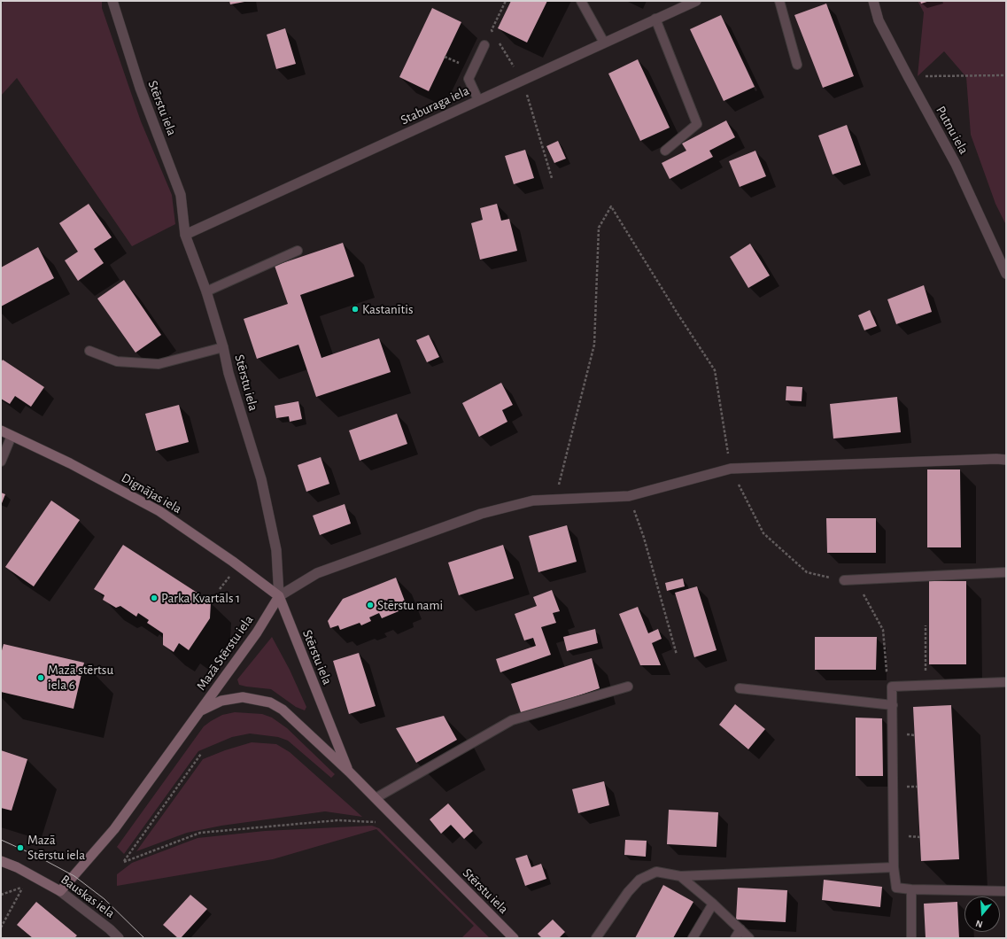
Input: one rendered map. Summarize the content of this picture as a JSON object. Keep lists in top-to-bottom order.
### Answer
{
  "streets": {
    "main road": [
      "Stērstu iela",
      "Dignājas iela",
      "Mazā Stērstu iela",
      "Bauskas iela"
    ],
    "street": ["Staburaga iela", "Putnu iela"]
  },
  "crossings": [
    ["Staburaga iela", "Stērstu iela"],
    ["Stērstu iela", "Dignājas iela"],
    ["Stērstu iela", "Mazā Stērstu iela"],
    ["Dignājas iela", "Mazā Stērstu iela"],
    ["Mazā Stērstu iela", "Bauskas iela"]
  ],
  "places": [
    "Kastanītis",
    "Parka Kvartāls 1",
    "Stērstu nami",
    "Mazā stērtsu iela 6",
    "Mazā Stērstu iela"
  ],
  "north": "bottom"
}
